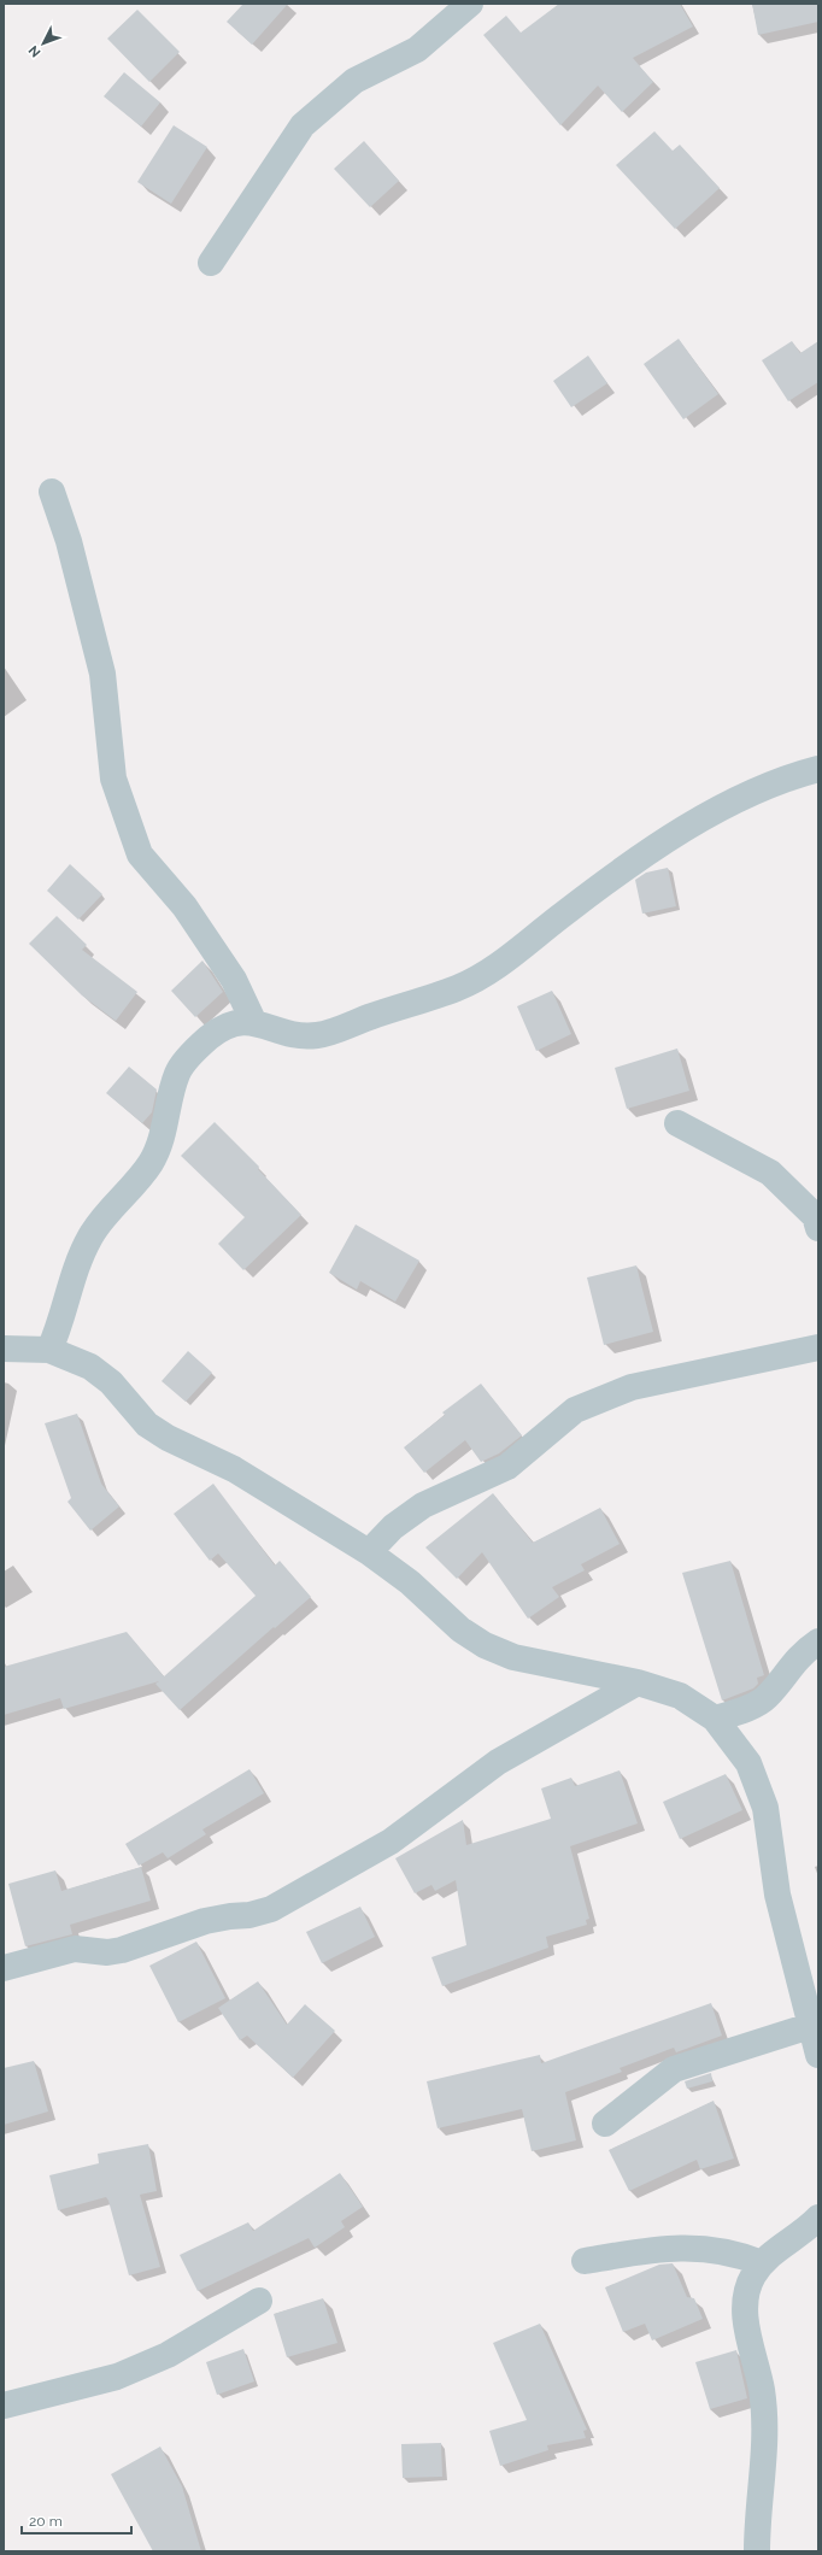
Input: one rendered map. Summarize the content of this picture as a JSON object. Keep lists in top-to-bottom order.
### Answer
{
  "scale_bar": "20 m",
  "north": "bottom left"
}
